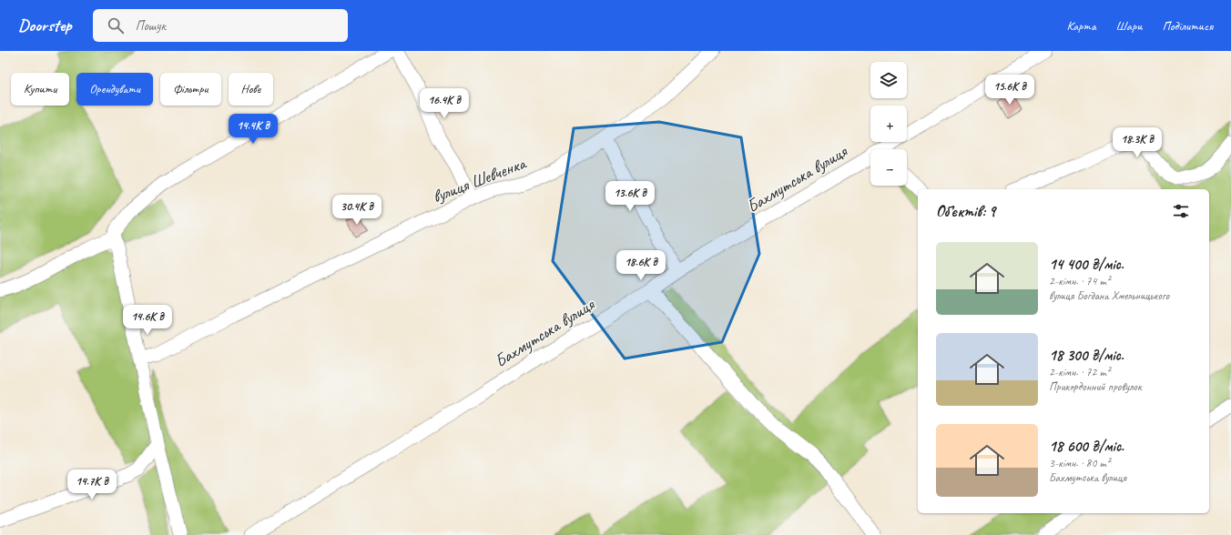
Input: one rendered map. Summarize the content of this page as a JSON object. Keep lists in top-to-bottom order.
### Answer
{
  "streets": {
    "street": ["Бахмутська вулиця", "вулиця Шевченка"]
  },
  "page": {
    "header": "Doorstep",
    "search": "Пошук",
    "nav": ["Карта", "Шари", "Поділитися"],
    "map_buttons": ["+", "−"],
    "chip": [
      "Купити",
      "Орендувати",
      "Фільтри",
      "Нове"
    ],
    "price": [
      "15.6K ₴",
      "16.4K ₴",
      "14.4K ₴",
      "18.3K ₴",
      "13.6K ₴",
      "30.4K ₴",
      "18.6K ₴",
      "14.6K ₴",
      "14.7K ₴"
    ],
    "heading": "Об’єктів: 9",
    "list": [
      {
        "name": "14 400 ₴/міс.",
        "note": "2-кімн. · 74 m² · вулиця Богдана Хмельницького"
      },
      {
        "name": "18 300 ₴/міс.",
        "note": "2-кімн. · 72 m² · Прикордонний провулок"
      },
      {
        "name": "18 600 ₴/міс.",
        "note": "3-кімн. · 80 m² · Бахмутська вулиця"
      }
    ]
  }
}
